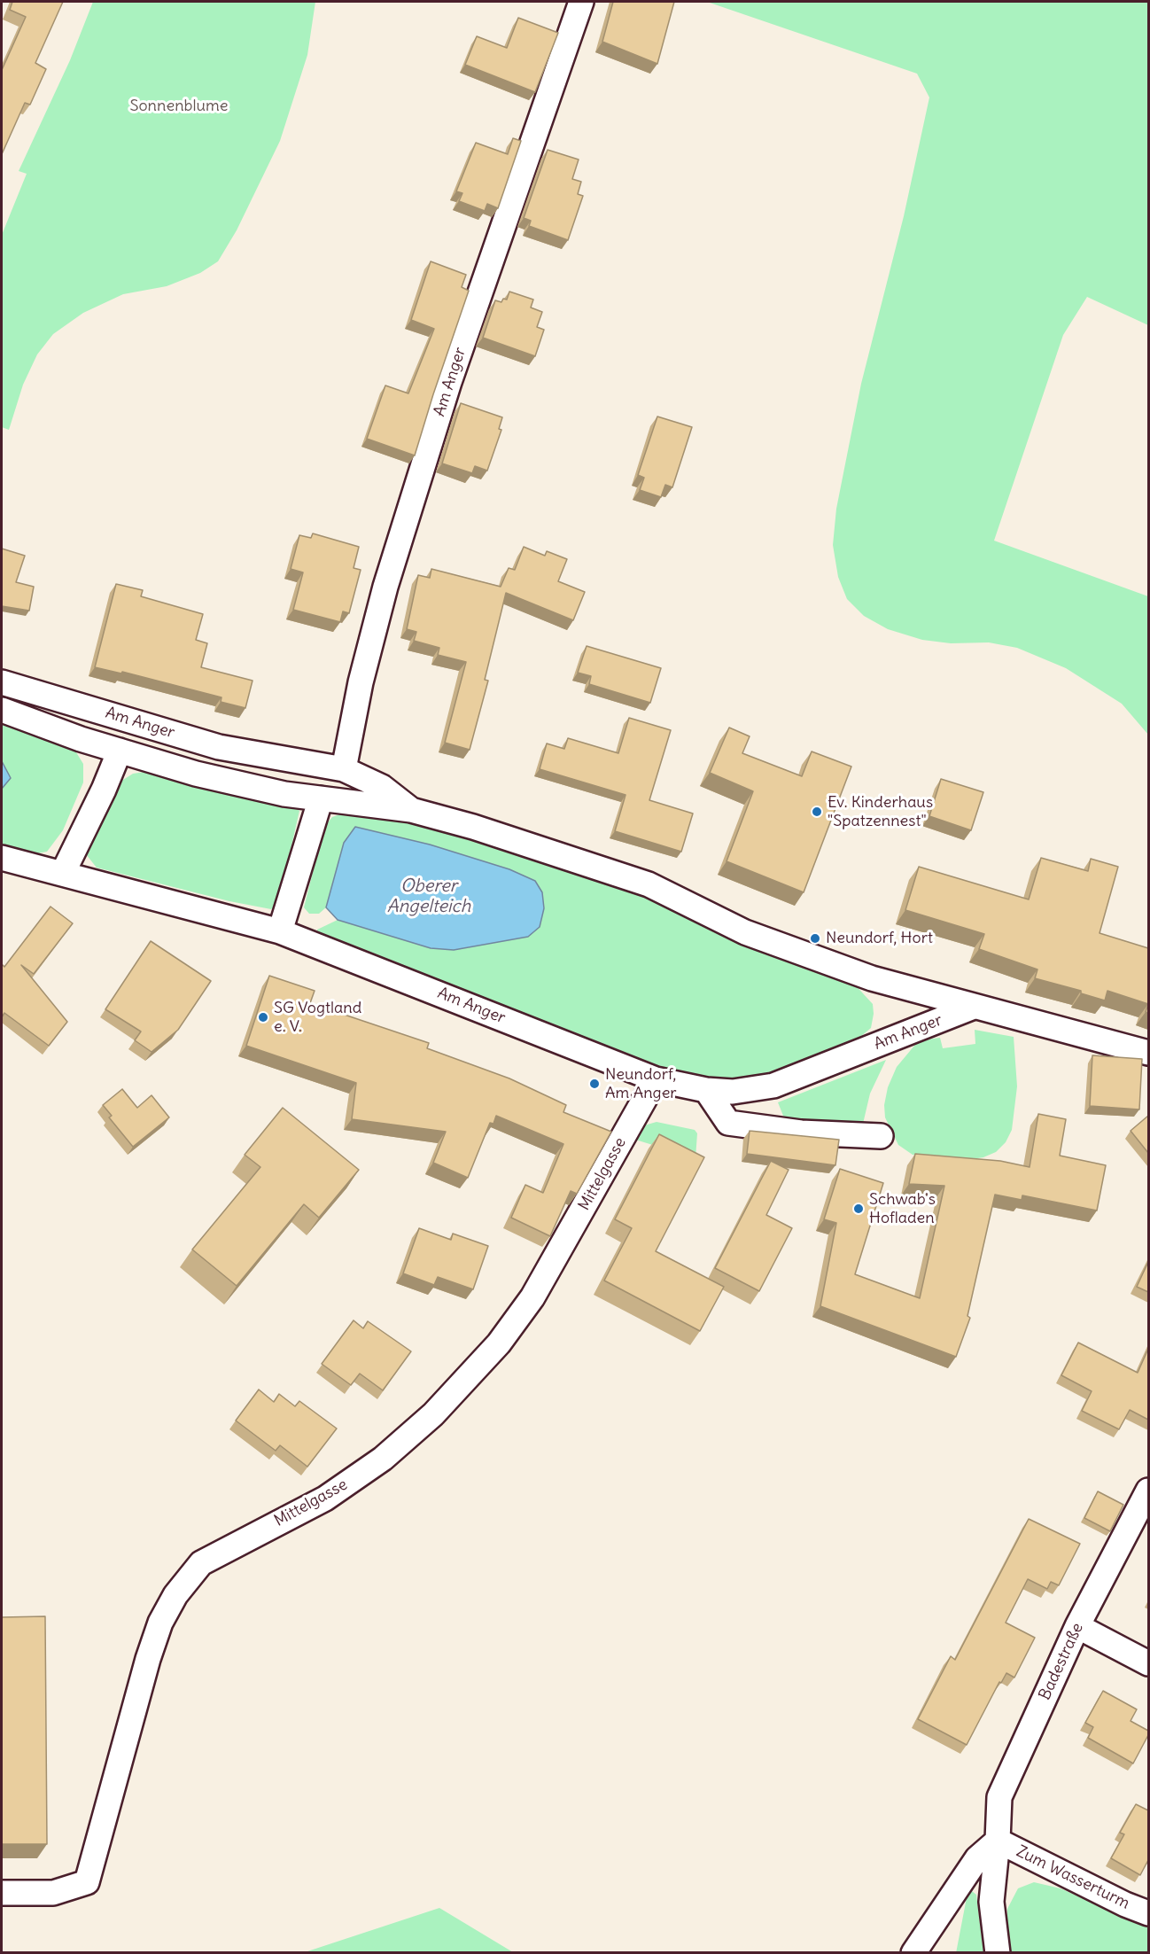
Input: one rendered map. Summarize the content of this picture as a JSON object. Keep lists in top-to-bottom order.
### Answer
{
  "streets": {
    "street": [
      "Am Anger",
      "Mittelgasse",
      "Badestraße",
      "Zum Wasserturm"
    ]
  },
  "crossings": [
    ["Am Anger", "Mittelgasse"],
    ["Badestraße", "Zum Wasserturm"]
  ],
  "water": ["Oberer Angelteich"],
  "parks": ["Sonnenblume"],
  "places": [
    "Ev. Kinderhaus \"Spatzennest\"",
    "Neundorf, Hort",
    "SG Vogtland e. V.",
    "Neundorf, Am Anger",
    "Schwab's Hofladen"
  ]
}
